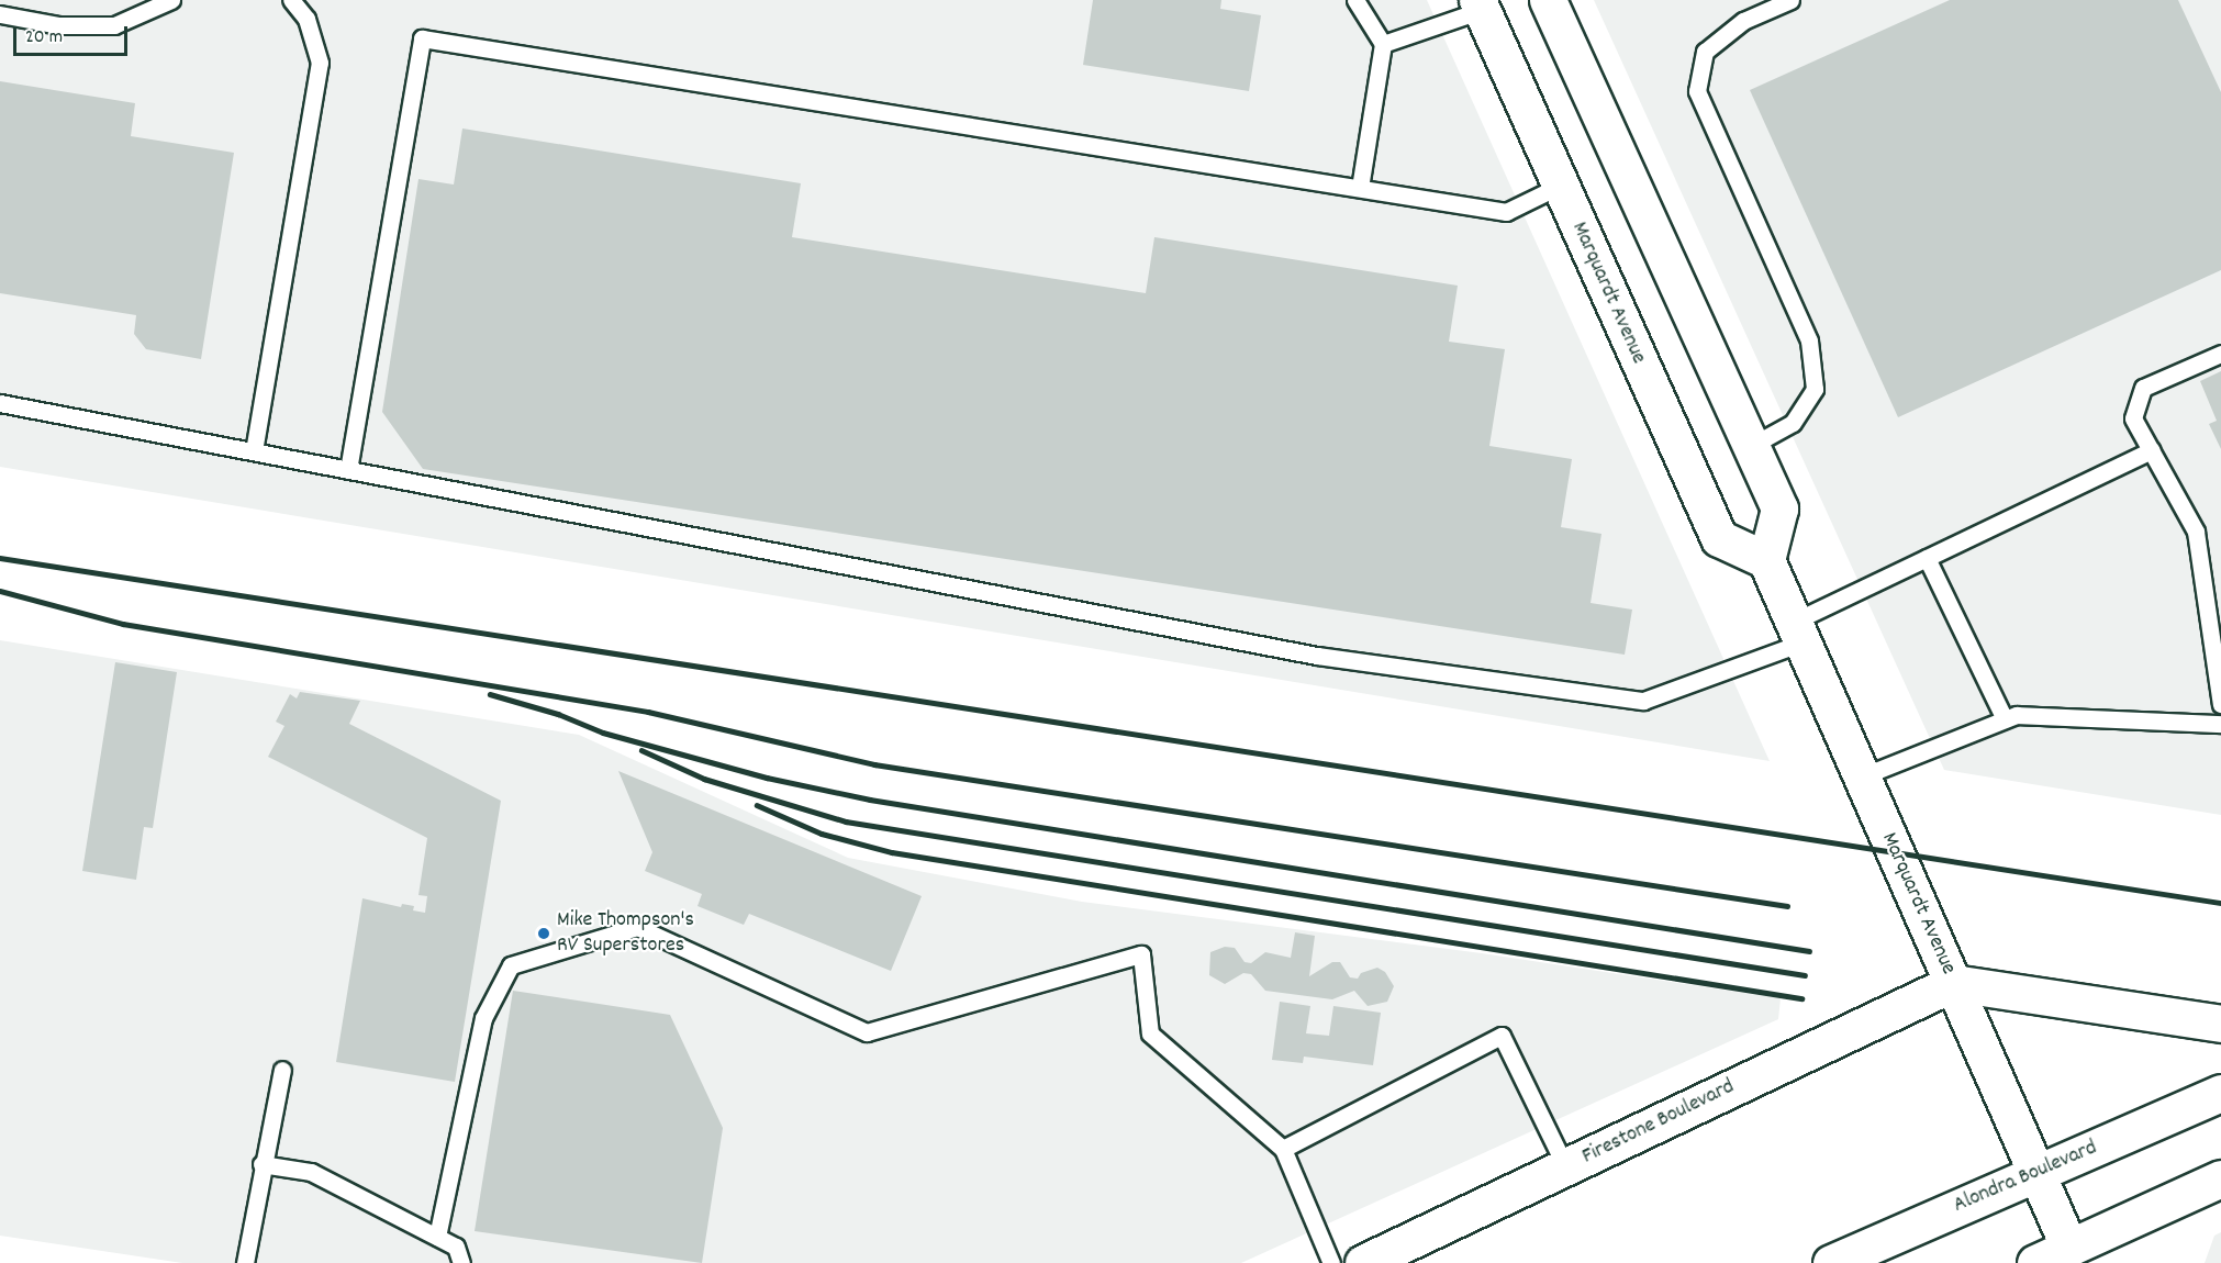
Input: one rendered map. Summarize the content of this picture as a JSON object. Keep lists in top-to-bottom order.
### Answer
{
  "streets": {
    "main road": ["Marquardt Avenue", "Firestone Boulevard", "Alondra Boulevard"]
  },
  "crossings": [
    ["Marquardt Avenue", "Firestone Boulevard"],
    ["Marquardt Avenue", "Alondra Boulevard"]
  ],
  "places": ["Mike Thompson's RV Superstores"],
  "scale_bar": "20 m"
}
